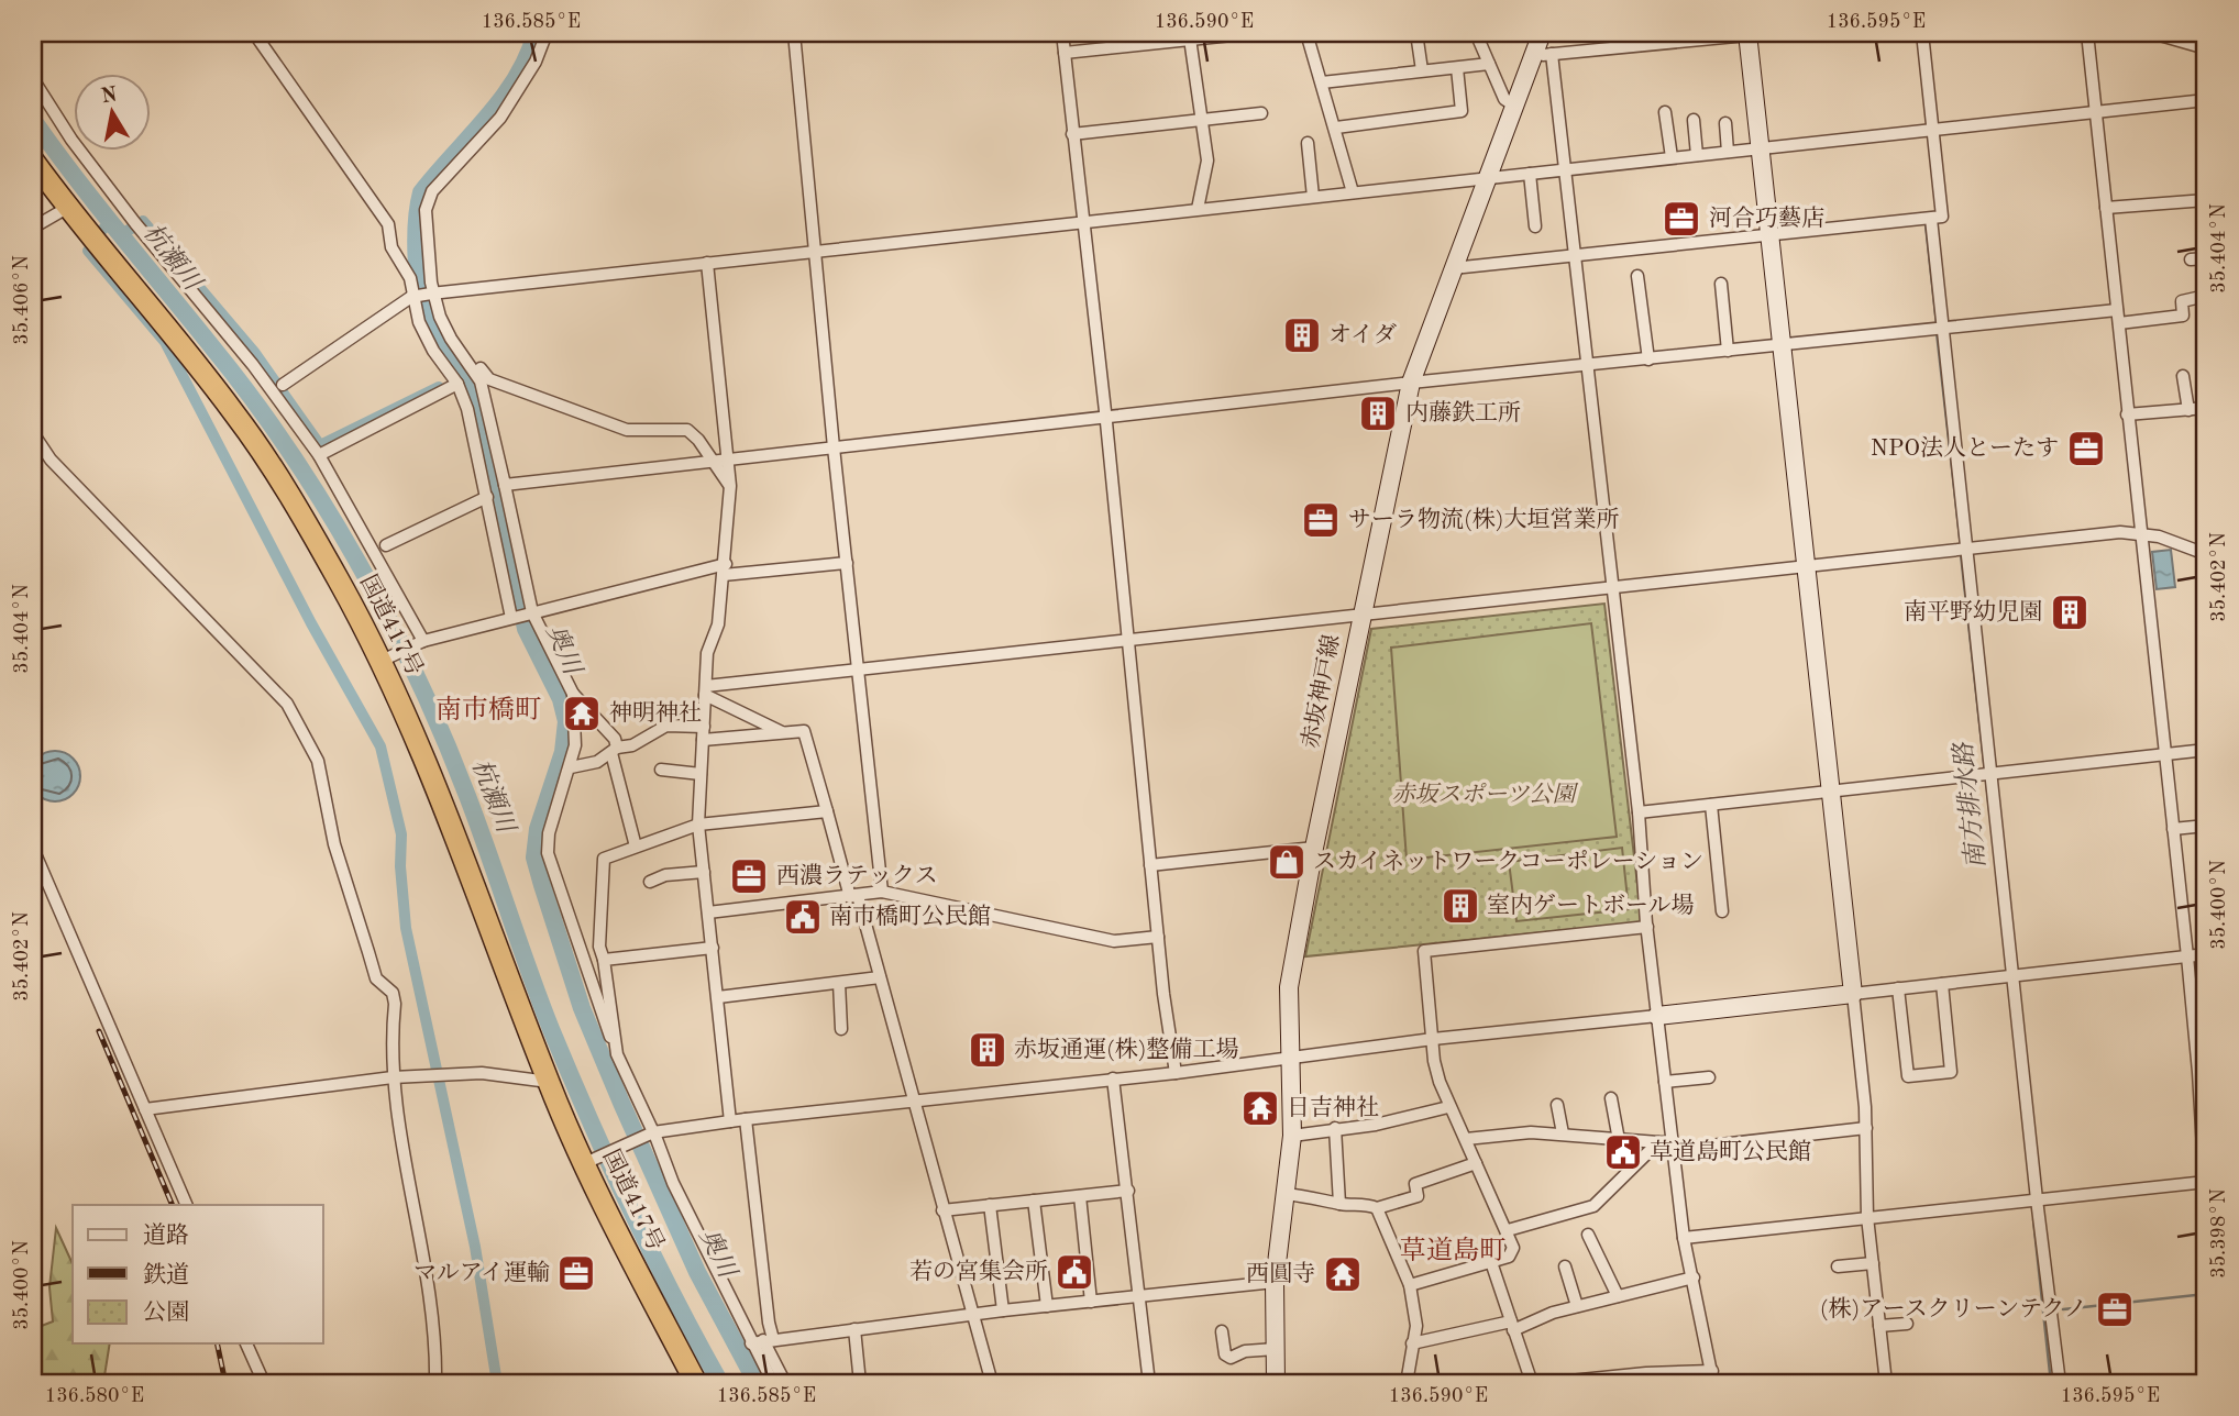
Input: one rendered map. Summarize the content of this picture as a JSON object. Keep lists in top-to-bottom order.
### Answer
{
  "streets": {
    "highway": ["国道417号"],
    "main road": ["赤坂神戸線"]
  },
  "districts": ["南市橋町", "草道島町"],
  "water": ["杭瀬川", "奥川", "南方排水路"],
  "parks": ["赤坂スポーツ公園"],
  "places": {
    "office": [
      "河合巧藝店",
      "NPO法人とーたす",
      "サーラ物流(株)大垣営業所",
      "西濃ラテックス",
      "マルアイ運輸",
      "(株)アースクリーンテクノ"
    ],
    "building": [
      "オイダ",
      "内藤鉄工所",
      "南平野幼児園",
      "室内ゲートボール場",
      "赤坂通運(株)整備工場"
    ],
    "temple": ["神明神社", "日吉神社", "西圓寺"],
    "shop": ["スカイネットワークコーポレーション"],
    "public building": ["南市橋町公民館", "草道島町公民館", "若の宮集会所"]
  },
  "legend": ["道路", "鉄道", "公園"],
  "north": "top",
  "coordinates": [
    "136.585°E",
    "136.590°E",
    "136.595°E",
    "35.404°N",
    "35.406°N",
    "35.402°N",
    "35.400°N",
    "35.398°N",
    "136.580°E"
  ]
}
